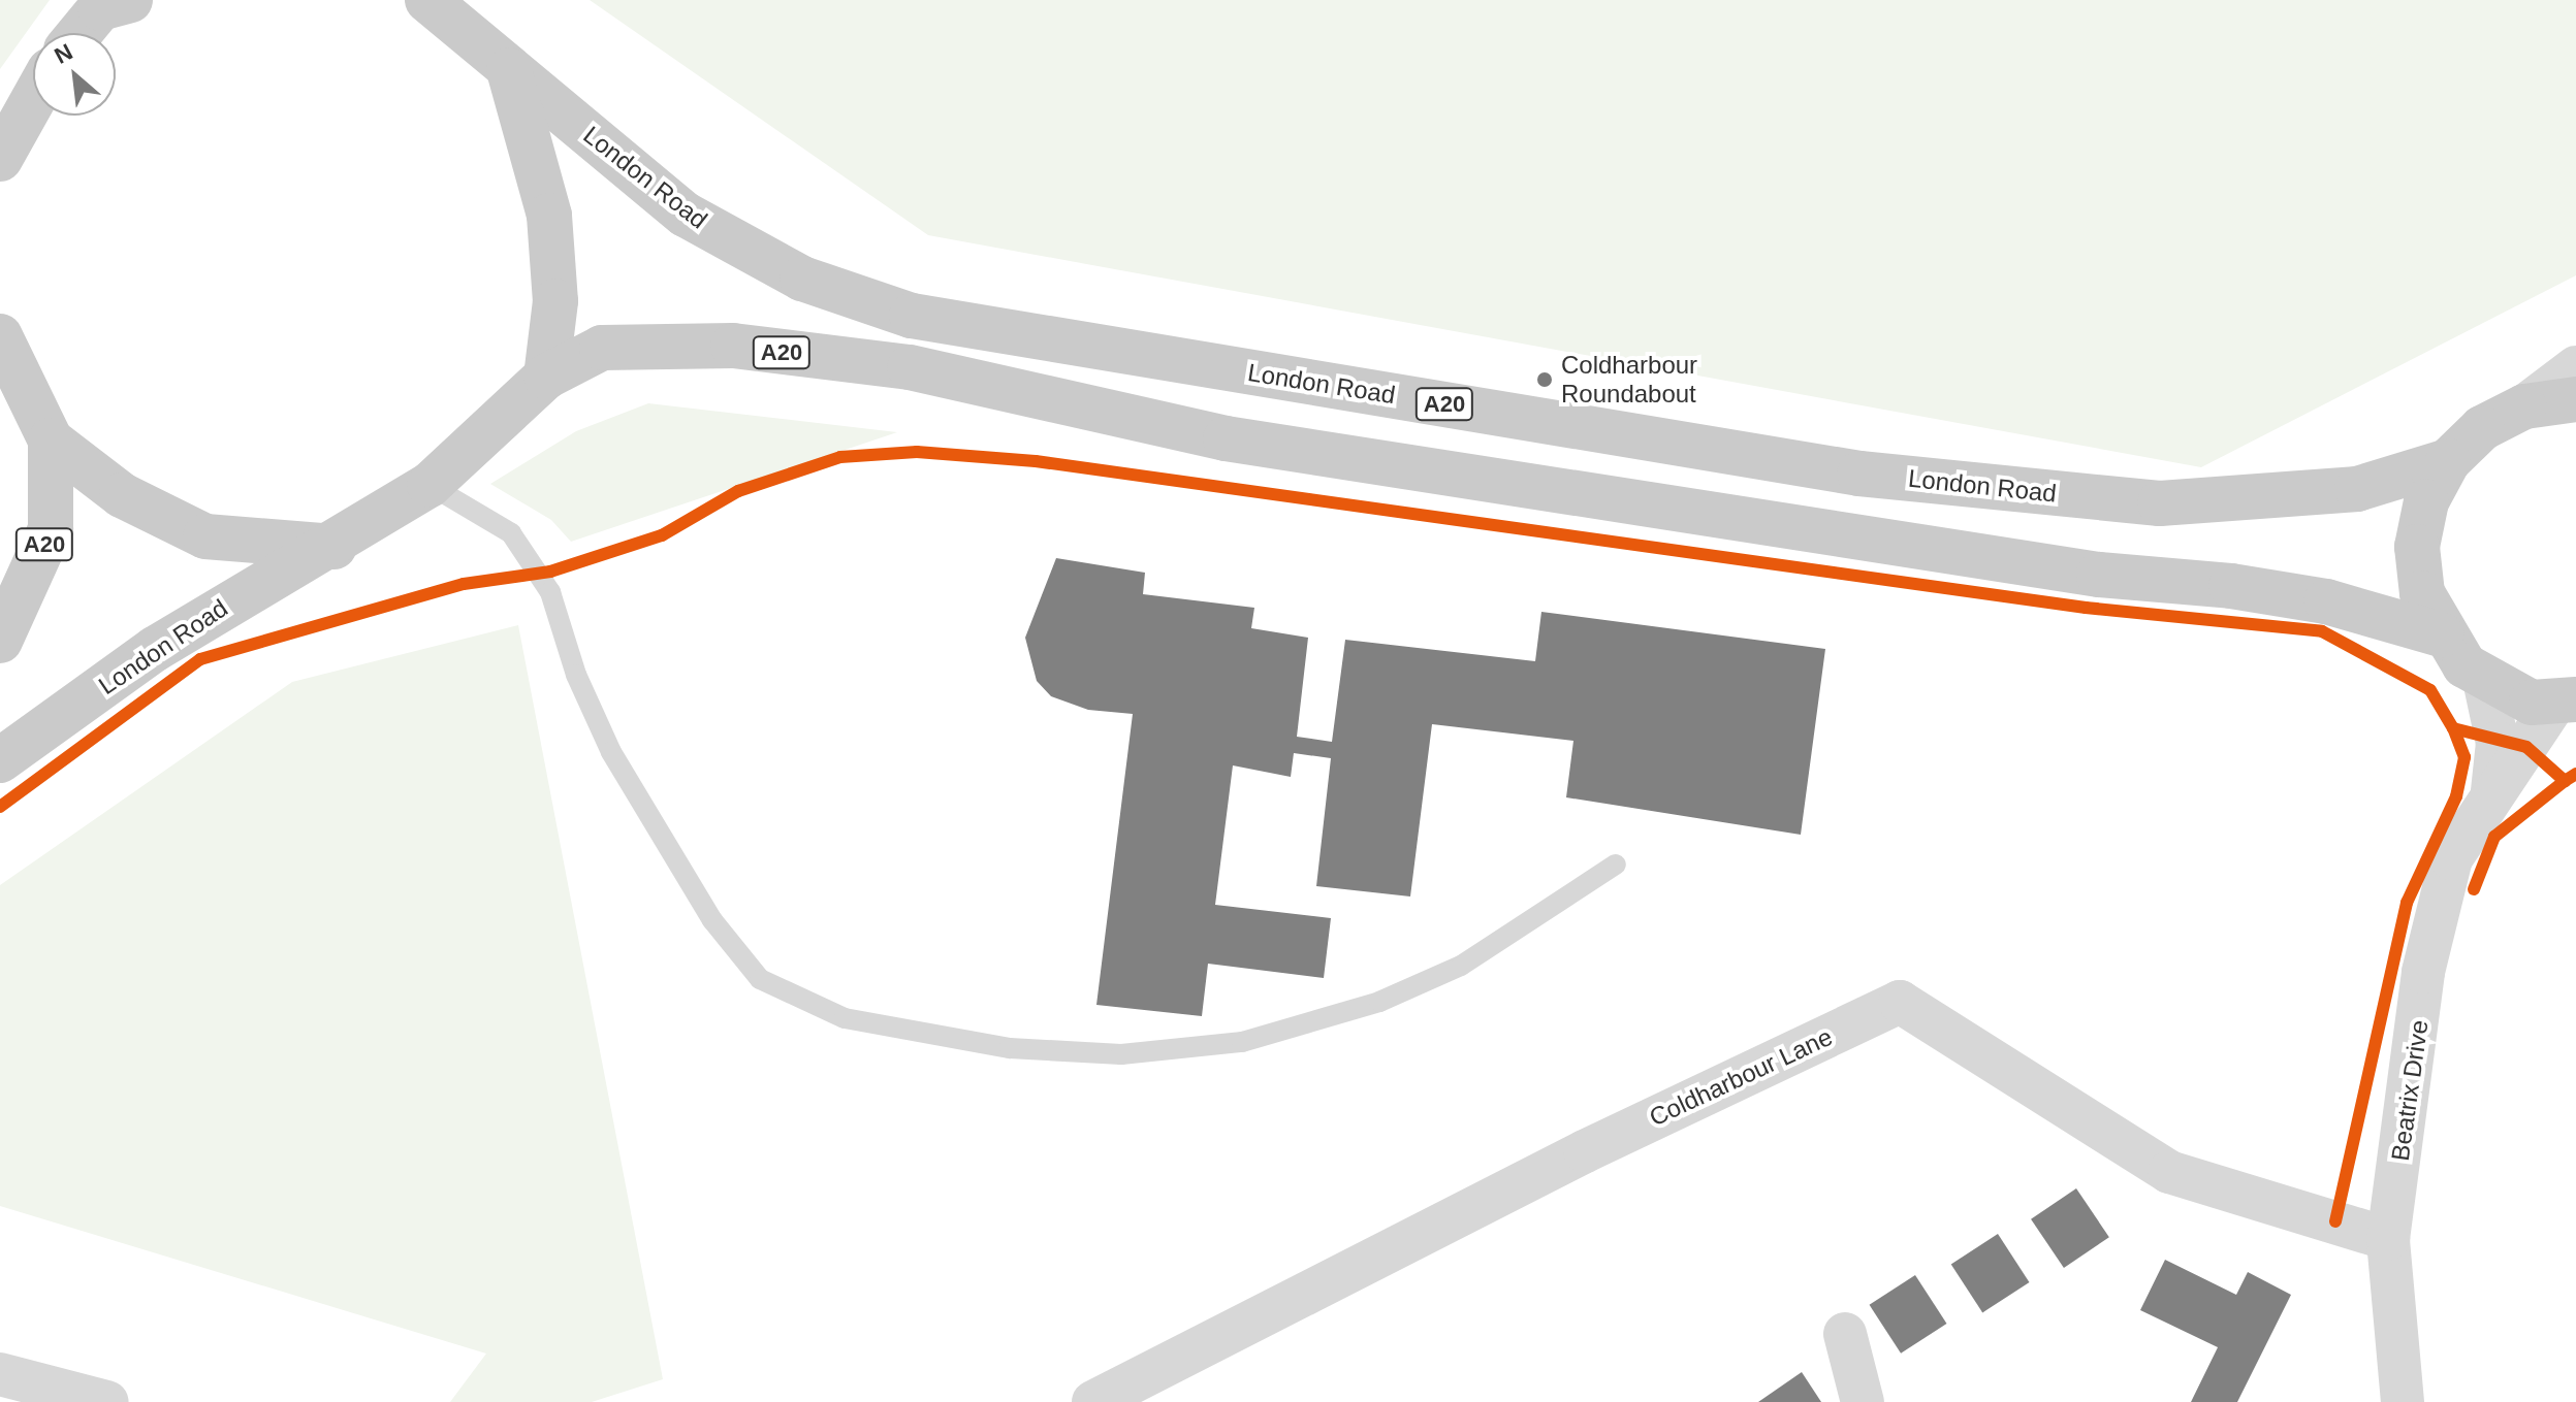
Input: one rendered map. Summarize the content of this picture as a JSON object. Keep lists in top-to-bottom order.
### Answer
{
  "streets": {
    "main road": ["London Road", "A20"],
    "street": ["Coldharbour Lane", "Beatrix Drive"]
  },
  "crossings": [
    ["Coldharbour Lane", "Beatrix Drive"]
  ],
  "places": ["Coldharbour Roundabout"],
  "north": "top left"
}
